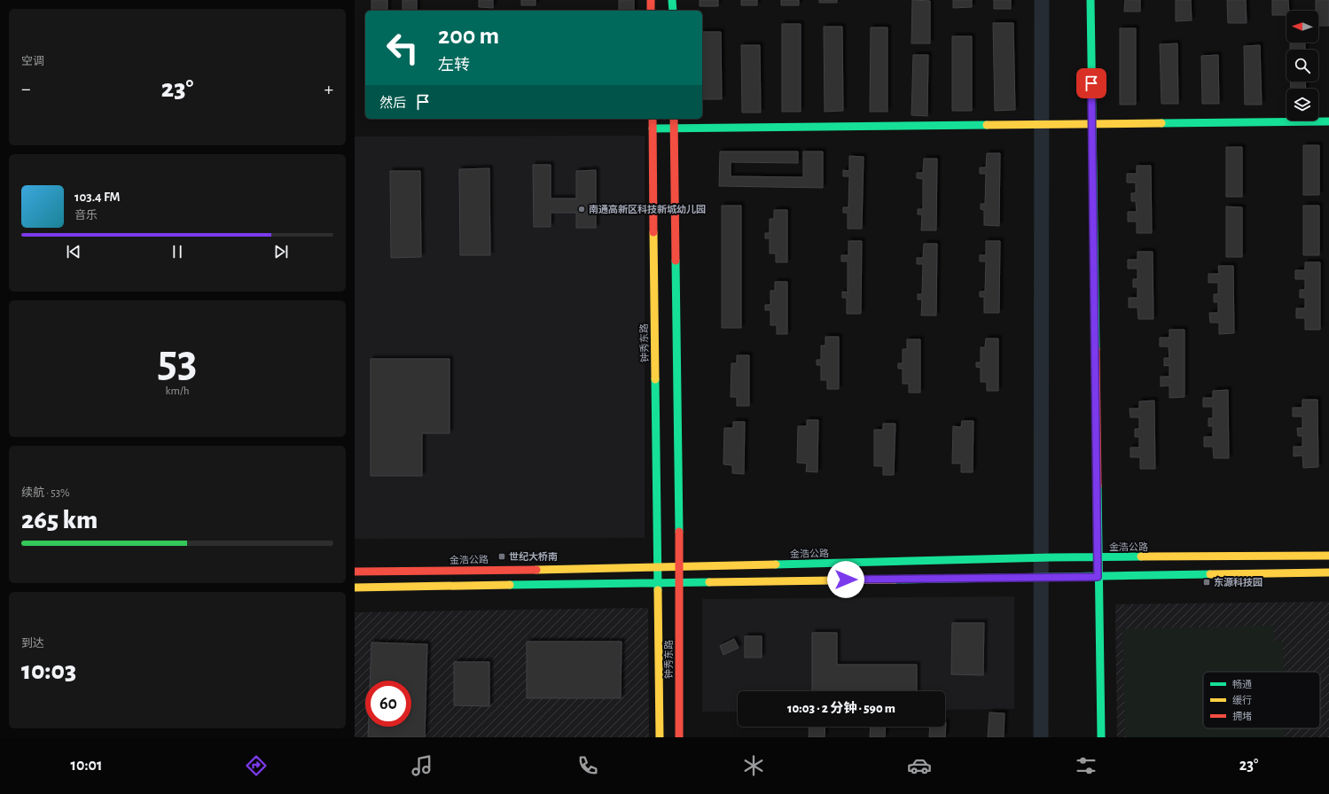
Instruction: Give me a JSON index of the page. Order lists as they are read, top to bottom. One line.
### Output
{"streets":{"main road":["钟秀东路","金浩公路"]},"crossings":[["钟秀东路","金浩公路"]],"places":{"other":["南通高新区科技新城幼儿园"],"transit":["世纪大桥南","东源科技园"]},"legend":["畅通","缓行","拥堵"],"north":"left","page":{"tile":["空调",["53","km/h"],["续航 · 53%","265 km"],["到达","10:03"]],"turn":["200 m","左转"],"heat":["−","23°","+"],"then":"然后","song":["103.4 FM","音乐"],"limit":"60","trip":"10:03 · 2 分钟 · 590 m","tabs":["10:01","23°"]}}
